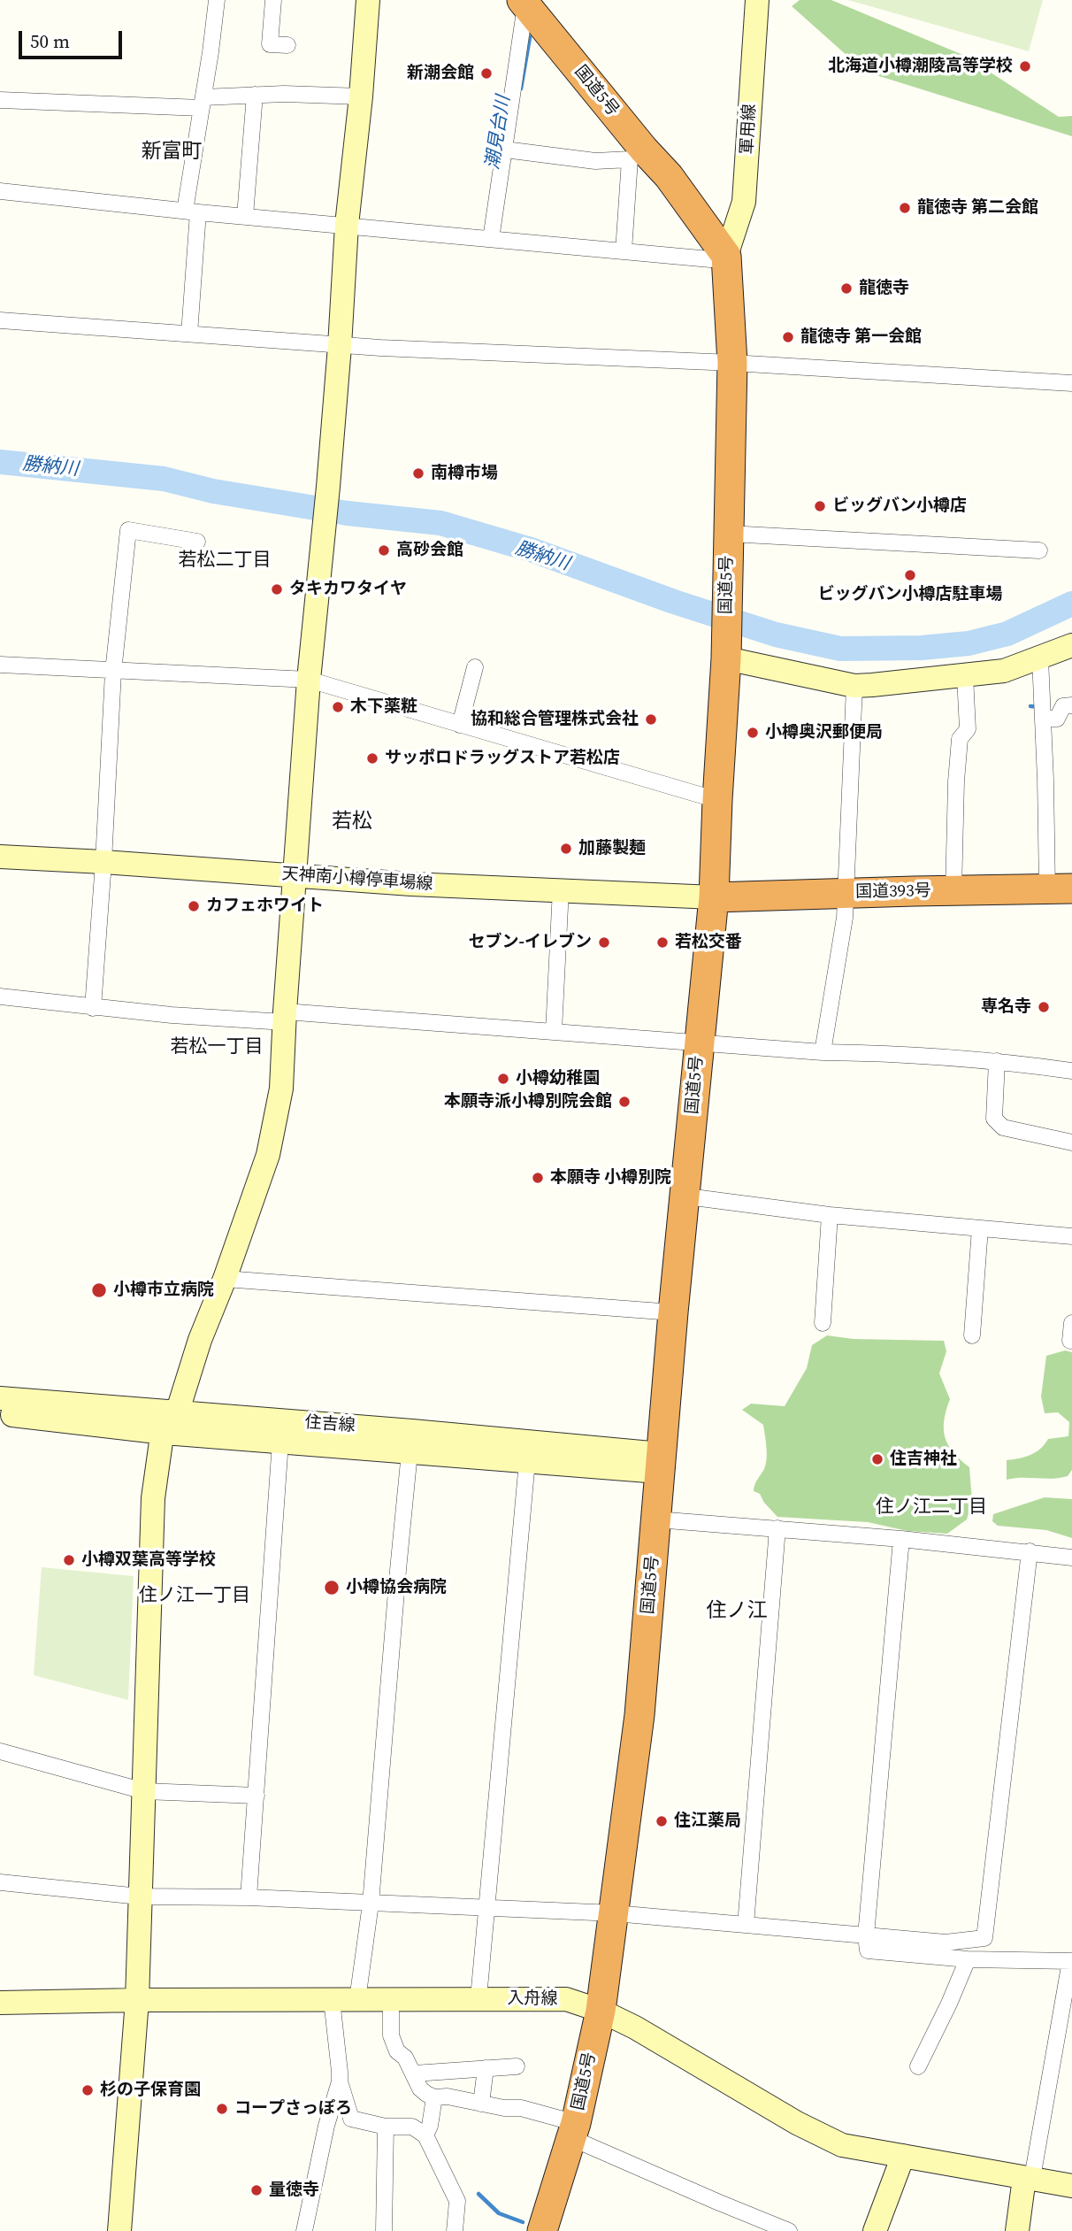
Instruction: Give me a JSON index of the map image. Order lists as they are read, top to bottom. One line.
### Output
{"streets":{"highway":["国道5号","国道393号"],"street":["軍用線","天神南小樽停車場線","住吉線","入舟線"]},"crossings":[["国道5号","軍用線"],["国道5号","天神南小樽停車場線"],["国道5号","国道393号"],["国道5号","住吉線"],["国道5号","入舟線"],["天神南小樽停車場線","国道393号"]],"districts":["新富町","若松二丁目","若松","若松一丁目","住ノ江二丁目","住ノ江一丁目","住ノ江"],"water":["潮見台川","勝納川"],"places":["北海道小樽潮陵高等学校","新潮会館","龍徳寺 第二会館","龍徳寺","龍徳寺 第一会館","南樽市場","ビッグバン小樽店","高砂会館","ビッグバン小樽店駐車場","タキカワタイヤ","木下薬粧","協和総合管理株式会社","小樽奥沢郵便局","サッポロドラッグストア若松店","加藤製麺","カフェホワイト","セブン-イレブン","若松交番","専名寺","小樽幼稚園","本願寺派小樽別院会館","本願寺 小樽別院","小樽市立病院","住吉神社","小樽双葉高等学校","小樽協会病院","住江薬局","杉の子保育園","コープさっぽろ","量徳寺"],"scale_bar":"50 m"}
